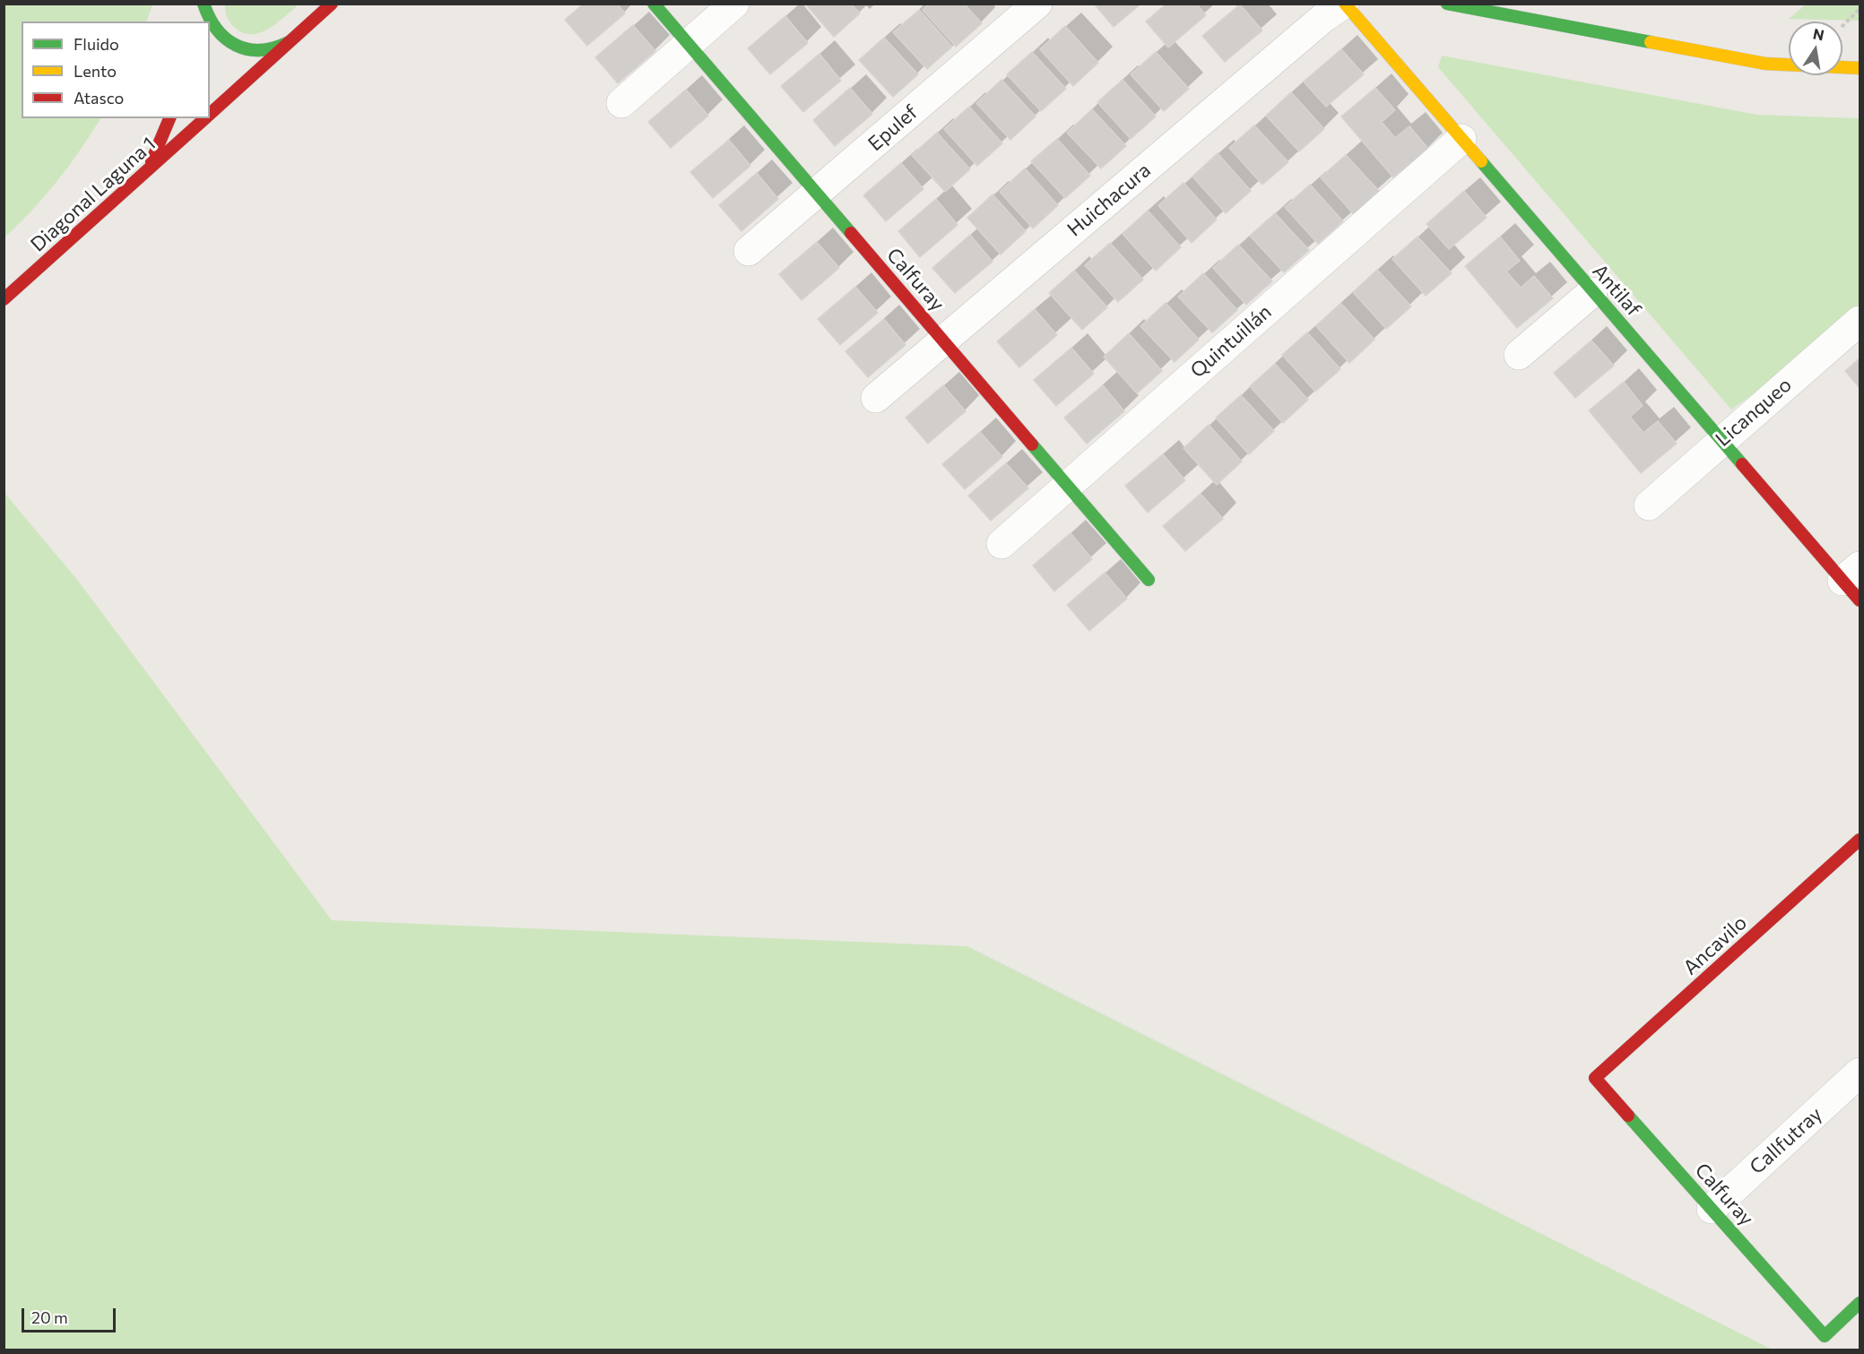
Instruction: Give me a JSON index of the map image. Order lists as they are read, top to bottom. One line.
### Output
{"streets":{"street":["Epulef","Diagonal Laguna 1","Huichacura","Calfuray","Antilaf","Quintuillán","Licanqueo","Ancavilo","Callfutray"]},"crossings":[["Epulef","Calfuray"],["Huichacura","Calfuray"],["Huichacura","Antilaf"],["Calfuray","Quintuillán"],["Calfuray","Ancavilo"],["Calfuray","Callfutray"],["Antilaf","Quintuillán"],["Antilaf","Licanqueo"]],"legend":["Fluido","Lento","Atasco"],"scale_bar":"20 m","north":"top"}
